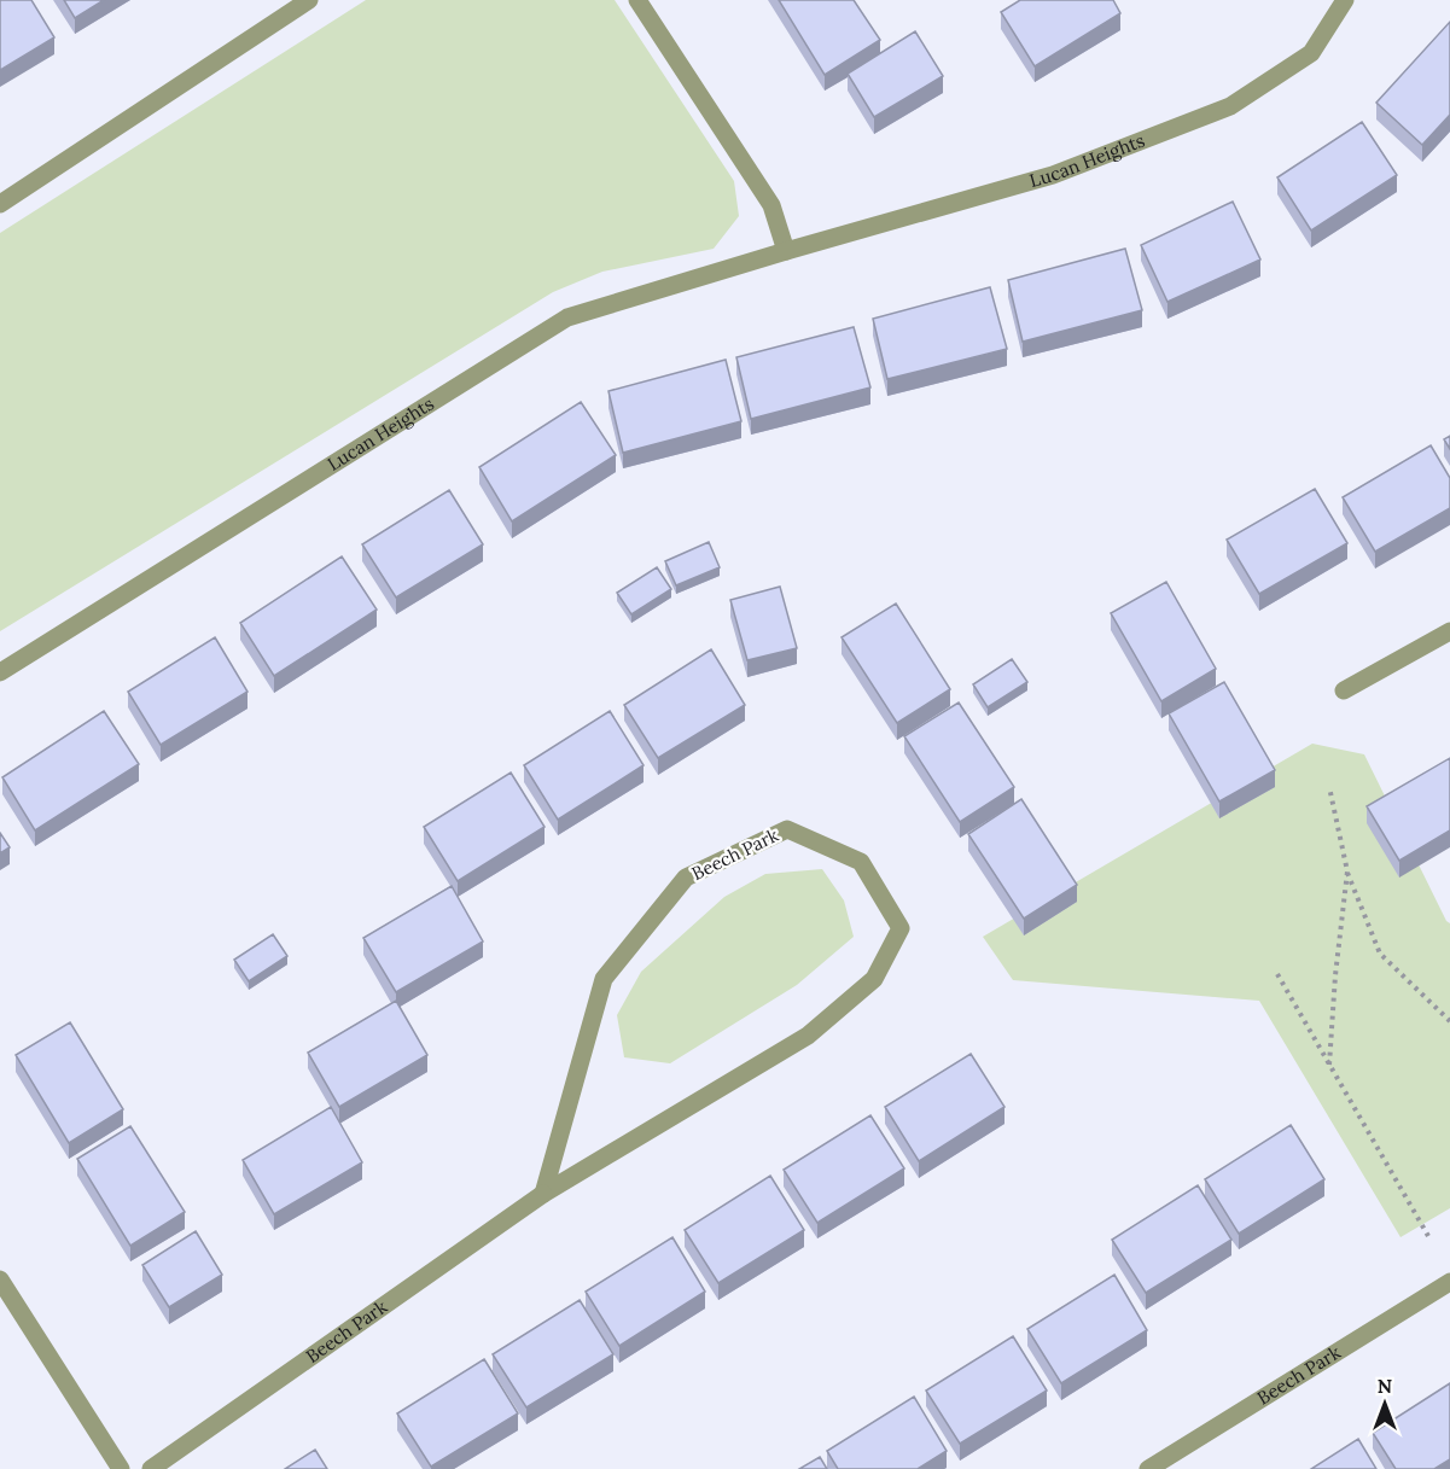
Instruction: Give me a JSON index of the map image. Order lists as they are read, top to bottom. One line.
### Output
{"streets":{"street":["Lucan Heights","Beech Park"]},"north":"top"}
